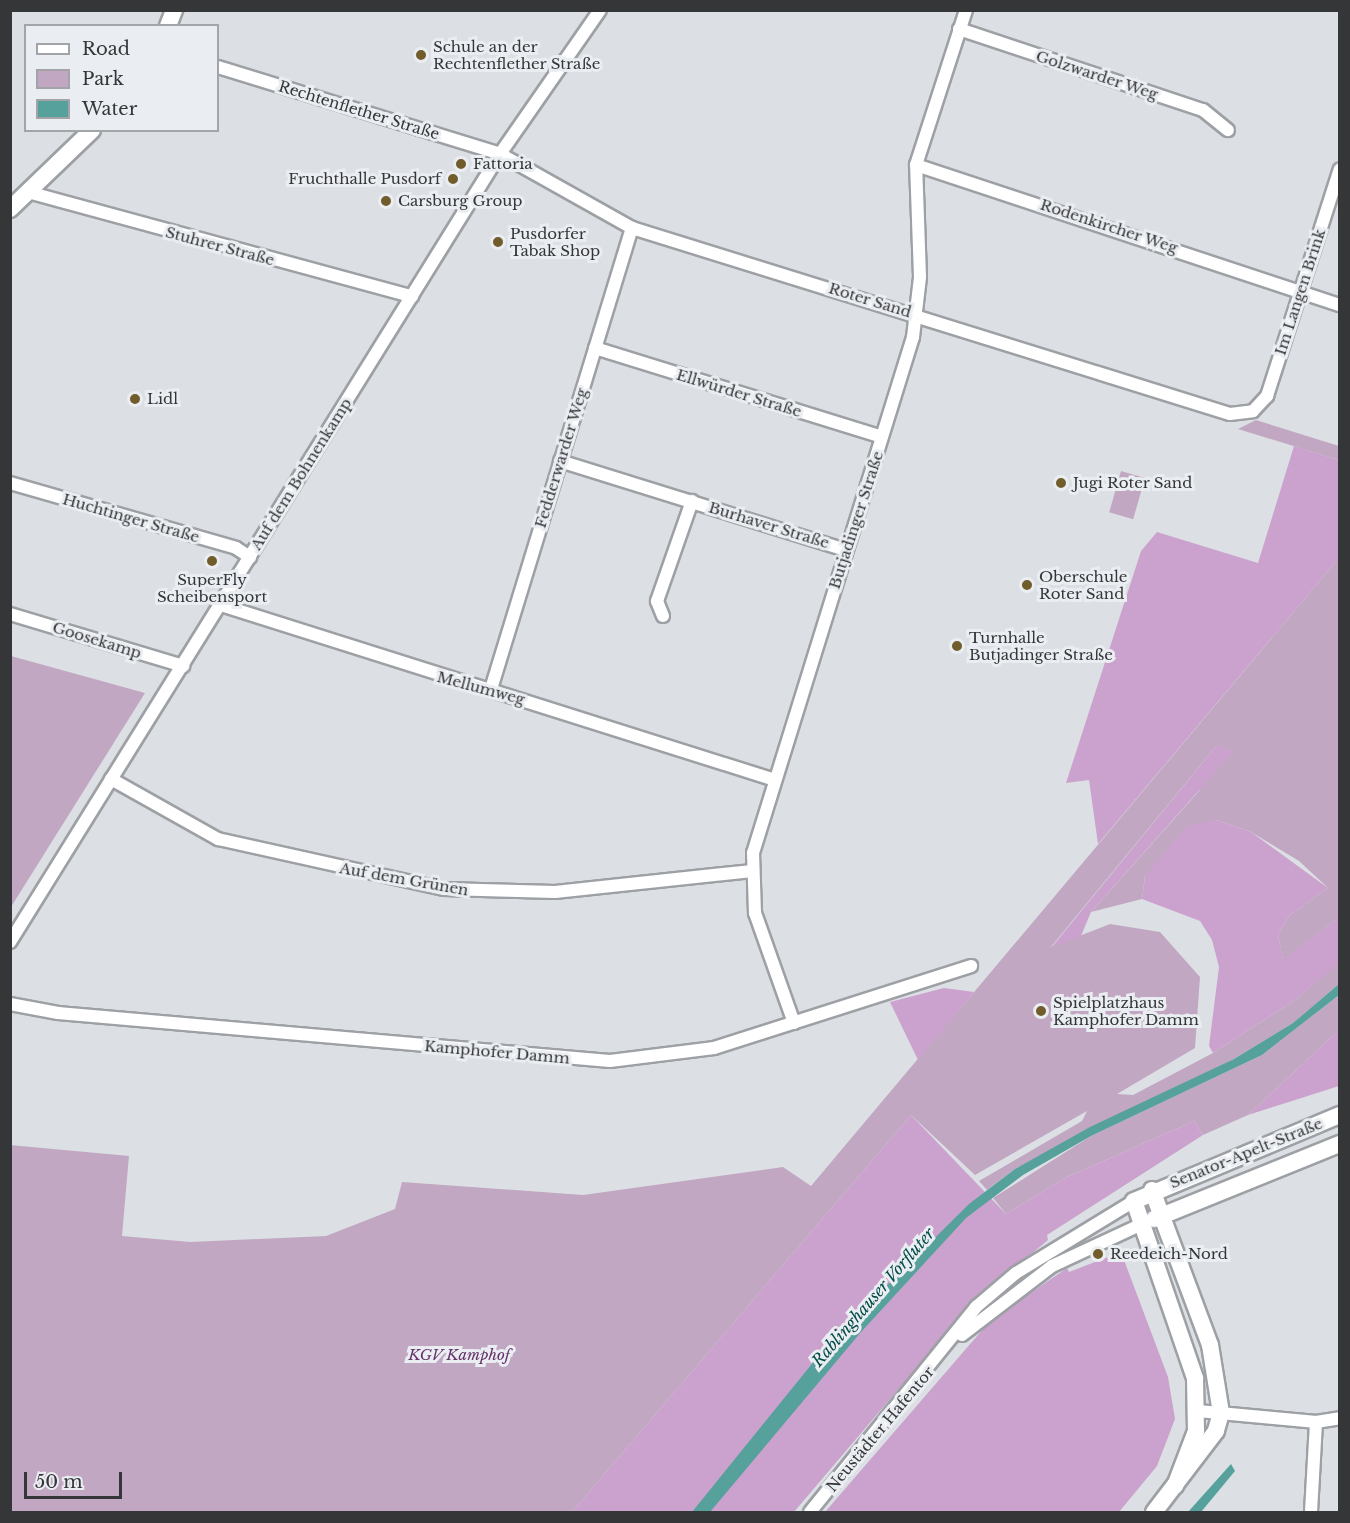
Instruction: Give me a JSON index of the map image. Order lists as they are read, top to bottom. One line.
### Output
{"streets":{"street":["Golzwarder Weg","Rechtenflether Straße","Rodenkircher Weg","Stuhrer Straße","Im Langen Brink","Roter Sand","Ellwürder Straße","Fedderwarder Weg","Auf dem Bohnenkamp","Huchtinger Straße","Butjadinger Straße","Burhaver Straße","Goosekamp","Mellumweg","Auf dem Grünen","Kamphofer Damm","Senator-Apelt-Straße","Neustädter Hafentor"]},"crossings":[["Golzwarder Weg","Butjadinger Straße"],["Rechtenflether Straße","Roter Sand"],["Rechtenflether Straße","Auf dem Bohnenkamp"],["Rodenkircher Weg","Im Langen Brink"],["Rodenkircher Weg","Butjadinger Straße"],["Stuhrer Straße","Auf dem Bohnenkamp"],["Im Langen Brink","Roter Sand"],["Roter Sand","Fedderwarder Weg"],["Roter Sand","Auf dem Bohnenkamp"],["Roter Sand","Butjadinger Straße"],["Ellwürder Straße","Fedderwarder Weg"],["Ellwürder Straße","Butjadinger Straße"],["Fedderwarder Weg","Burhaver Straße"],["Fedderwarder Weg","Mellumweg"],["Auf dem Bohnenkamp","Huchtinger Straße"],["Auf dem Bohnenkamp","Goosekamp"],["Auf dem Bohnenkamp","Mellumweg"],["Auf dem Bohnenkamp","Auf dem Grünen"],["Butjadinger Straße","Burhaver Straße"],["Butjadinger Straße","Mellumweg"],["Butjadinger Straße","Auf dem Grünen"],["Butjadinger Straße","Kamphofer Damm"],["Senator-Apelt-Straße","Neustädter Hafentor"]],"water":["Rablinghauser Vorfluter"],"parks":["KGV Kamphof"],"places":["Schule an der Rechtenflether Straße","Fattoria","Fruchthalle Pusdorf","Carsburg Group","Pusdorfer Tabak Shop","Lidl","Jugi Roter Sand","SuperFly Scheibensport","Oberschule Roter Sand","Turnhalle Butjadinger Straße","Spielplatzhaus Kamphofer Damm","Reedeich-Nord"],"legend":["Road","Park","Water"],"scale_bar":"50 m"}
